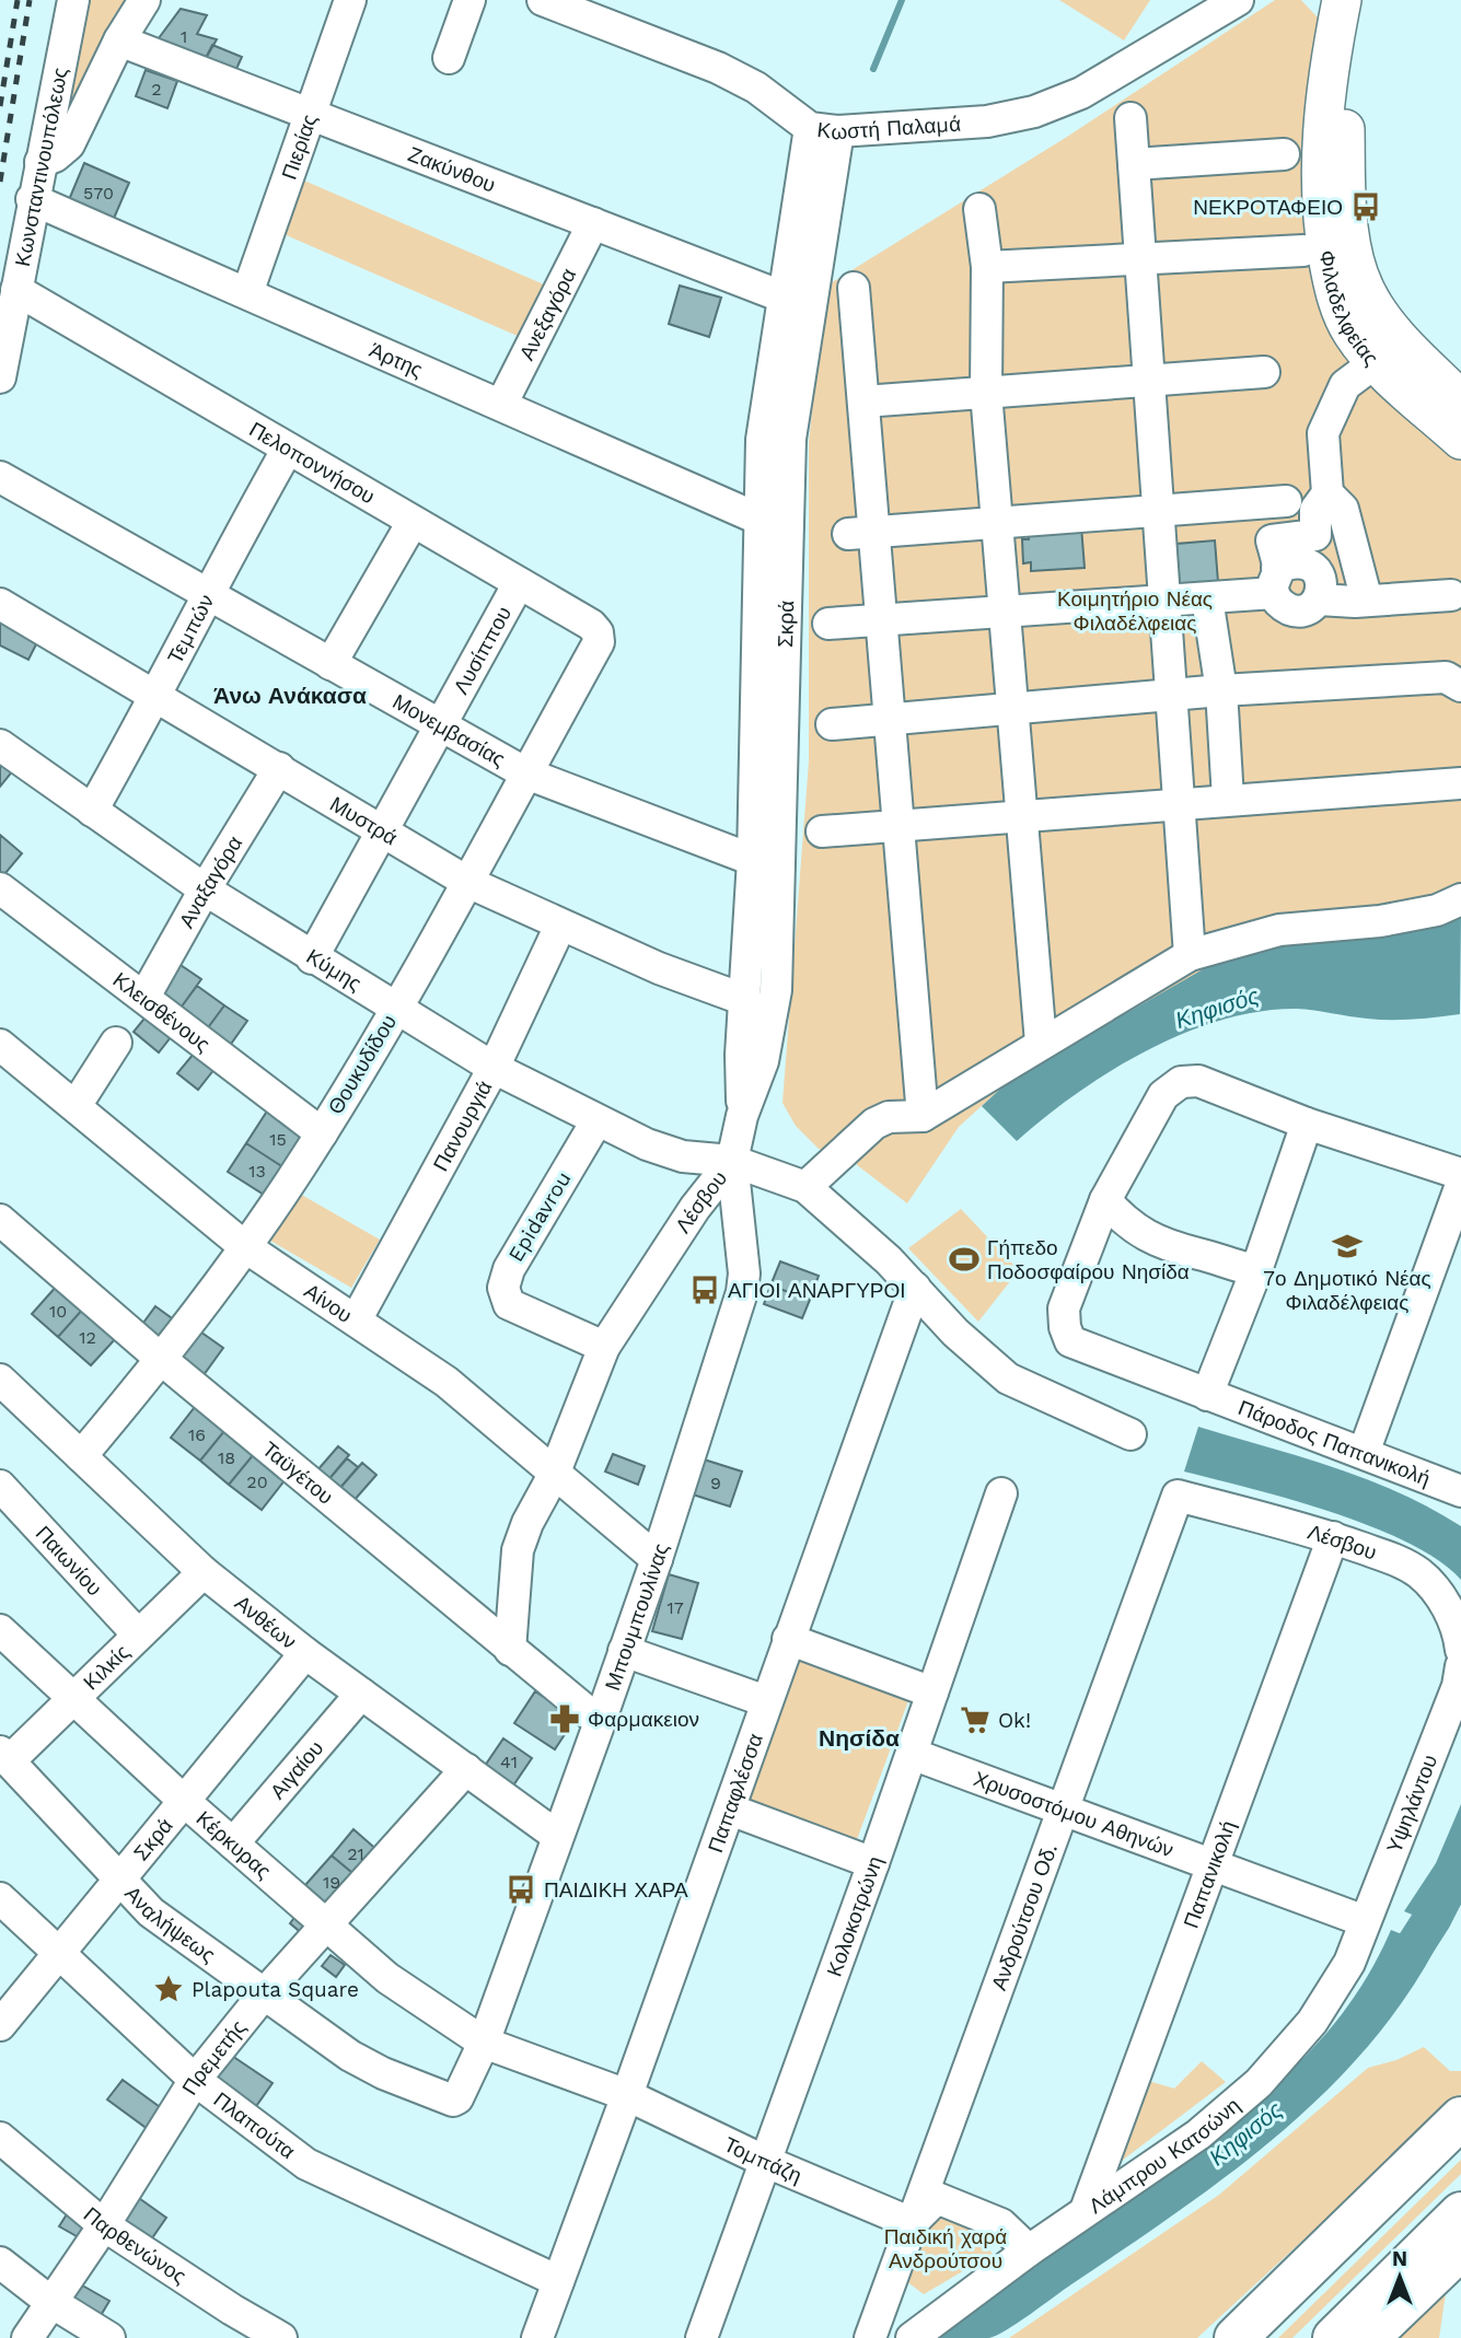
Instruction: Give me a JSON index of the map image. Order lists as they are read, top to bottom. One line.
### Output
{"streets":{"main road":["Φιλαδελφείας"],"street":["Κωστή Παλαμά","Πιερίας","Κωνσταντινουπόλεως","Ζακύνθου","Ανεξαγόρα","Άρτης","Πελοποννήσου","Σκρά","Τεμπών","Λυσίππου","Μονεμβασίας","Μυστρά","Αναξαγόρα","Κύμης","Κλεισθένους","Θουκυδίδου","Πανουργιά","Λέσβου","Epidavrou","Αίνου","Πάροδος Παπανικολή","Ταϋγέτου","Παιωνίου","Μπουμπουλίνας","Ανθέων","Κιλκίς","Αιγαίου","Παπαφλέσσα","Υψηλάντου","Χρυσοστόμου Αθηνών","Κέρκυρας","Παπανικολή","Κολοκοτρώνη","Ανδρούτσου Οδ.","Αναλήψεως","Πρεμετής","Πλαπούτα","Λάμπρου Κατσώνη","Τομπάζη","Παρθενώνος"]},"crossings":[["Κωστή Παλαμά","Σκρά"],["Πιερίας","Ζακύνθου"],["Πιερίας","Άρτης"],["Κωνσταντινουπόλεως","Άρτης"],["Κωνσταντινουπόλεως","Πελοποννήσου"],["Ζακύνθου","Ανεξαγόρα"],["Ζακύνθου","Σκρά"],["Ανεξαγόρα","Άρτης"],["Άρτης","Σκρά"],["Πελοποννήσου","Τεμπών"],["Πελοποννήσου","Λυσίππου"],["Πελοποννήσου","Θουκυδίδου"],["Σκρά","Μονεμβασίας"],["Σκρά","Μυστρά"],["Σκρά","Κύμης"],["Σκρά","Λέσβου"],["Σκρά","Μπουμπουλίνας"],["Σκρά","Ανθέων"],["Σκρά","Κέρκυρας"],["Σκρά","Αναλήψεως"],["Σκρά","Πλαπούτα"],["Τεμπών","Μονεμβασίας"],["Τεμπών","Μυστρά"],["Τεμπών","Κύμης"],["Λυσίππου","Μονεμβασίας"],["Λυσίππου","Μυστρά"],["Λυσίππου","Κύμης"],["Μονεμβασίας","Θουκυδίδου"],["Μυστρά","Αναξαγόρα"],["Μυστρά","Θουκυδίδου"],["Μυστρά","Πανουργιά"],["Αναξαγόρα","Κύμης"],["Αναξαγόρα","Κλεισθένους"],["Κύμης","Θουκυδίδου"],["Κύμης","Πανουργιά"],["Κύμης","Λέσβου"],["Κύμης","Epidavrou"],["Κύμης","Μπουμπουλίνας"],["Κλεισθένους","Θουκυδίδου"],["Θουκυδίδου","Αίνου"],["Θουκυδίδου","Ταϋγέτου"],["Θουκυδίδου","Ανθέων"],["Πανουργιά","Αίνου"],["Λέσβου","Epidavrou"],["Λέσβου","Αίνου"],["Λέσβου","Ταϋγέτου"],["Λέσβου","Μπουμπουλίνας"],["Λέσβου","Παπαφλέσσα"],["Λέσβου","Παπανικολή"],["Λέσβου","Ανδρούτσου Οδ."],["Αίνου","Μπουμπουλίνας"],["Ταϋγέτου","Μπουμπουλίνας"],["Παιωνίου","Κιλκίς"],["Μπουμπουλίνας","Ανθέων"],["Μπουμπουλίνας","Κέρκυρας"],["Μπουμπουλίνας","Αναλήψεως"],["Μπουμπουλίνας","Τομπάζη"],["Ανθέων","Κιλκίς"],["Ανθέων","Αιγαίου"],["Ανθέων","Πρεμετής"],["Κιλκίς","Κέρκυρας"],["Κιλκίς","Αναλήψεως"],["Αιγαίου","Κέρκυρας"],["Παπαφλέσσα","Πλαπούτα"],["Παπαφλέσσα","Τομπάζη"],["Υψηλάντου","Χρυσοστόμου Αθηνών"],["Υψηλάντου","Λάμπρου Κατσώνη"],["Χρυσοστόμου Αθηνών","Παπανικολή"],["Χρυσοστόμου Αθηνών","Κολοκοτρώνη"],["Χρυσοστόμου Αθηνών","Ανδρούτσου Οδ."],["Χρυσοστόμου Αθηνών","Λάμπρου Κατσώνη"],["Κέρκυρας","Πρεμετής"],["Κέρκυρας","Τομπάζη"],["Παπανικολή","Λάμπρου Κατσώνη"],["Κολοκοτρώνη","Τομπάζη"],["Ανδρούτσου Οδ.","Τομπάζη"],["Αναλήψεως","Πρεμετής"],["Πρεμετής","Πλαπούτα"],["Πρεμετής","Παρθενώνος"]],"districts":["Άνω Ανάκασα","Νησίδα"],"water":["Κηφισός"],"parks":["Κοιμητήριο Νέας Φιλαδέλφειας","Παιδική χαρά Ανδρούτσου"],"places":{"bus stop":["ΝΕΚΡΟΤΑΦΕΙΟ","ΑΓΙΟΙ ΑΝΑΡΓΥΡΟΙ","ΠΑΙΔΙΚΗ ΧΑΡΑ"],"school or university":["7ο Δημοτικό Νέας Φιλαδέλφειας"],"sports":["Γήπεδο Ποδοσφαίρου Νησίδα"],"pharmacy":["Φαρμακειον"],"supermarket":["Ok!"],"place":["Plapouta Square"]},"house_numbers":["1","2","570","15","13","10","12","16","18","20","9","17","41","21","19"],"north":"top"}
